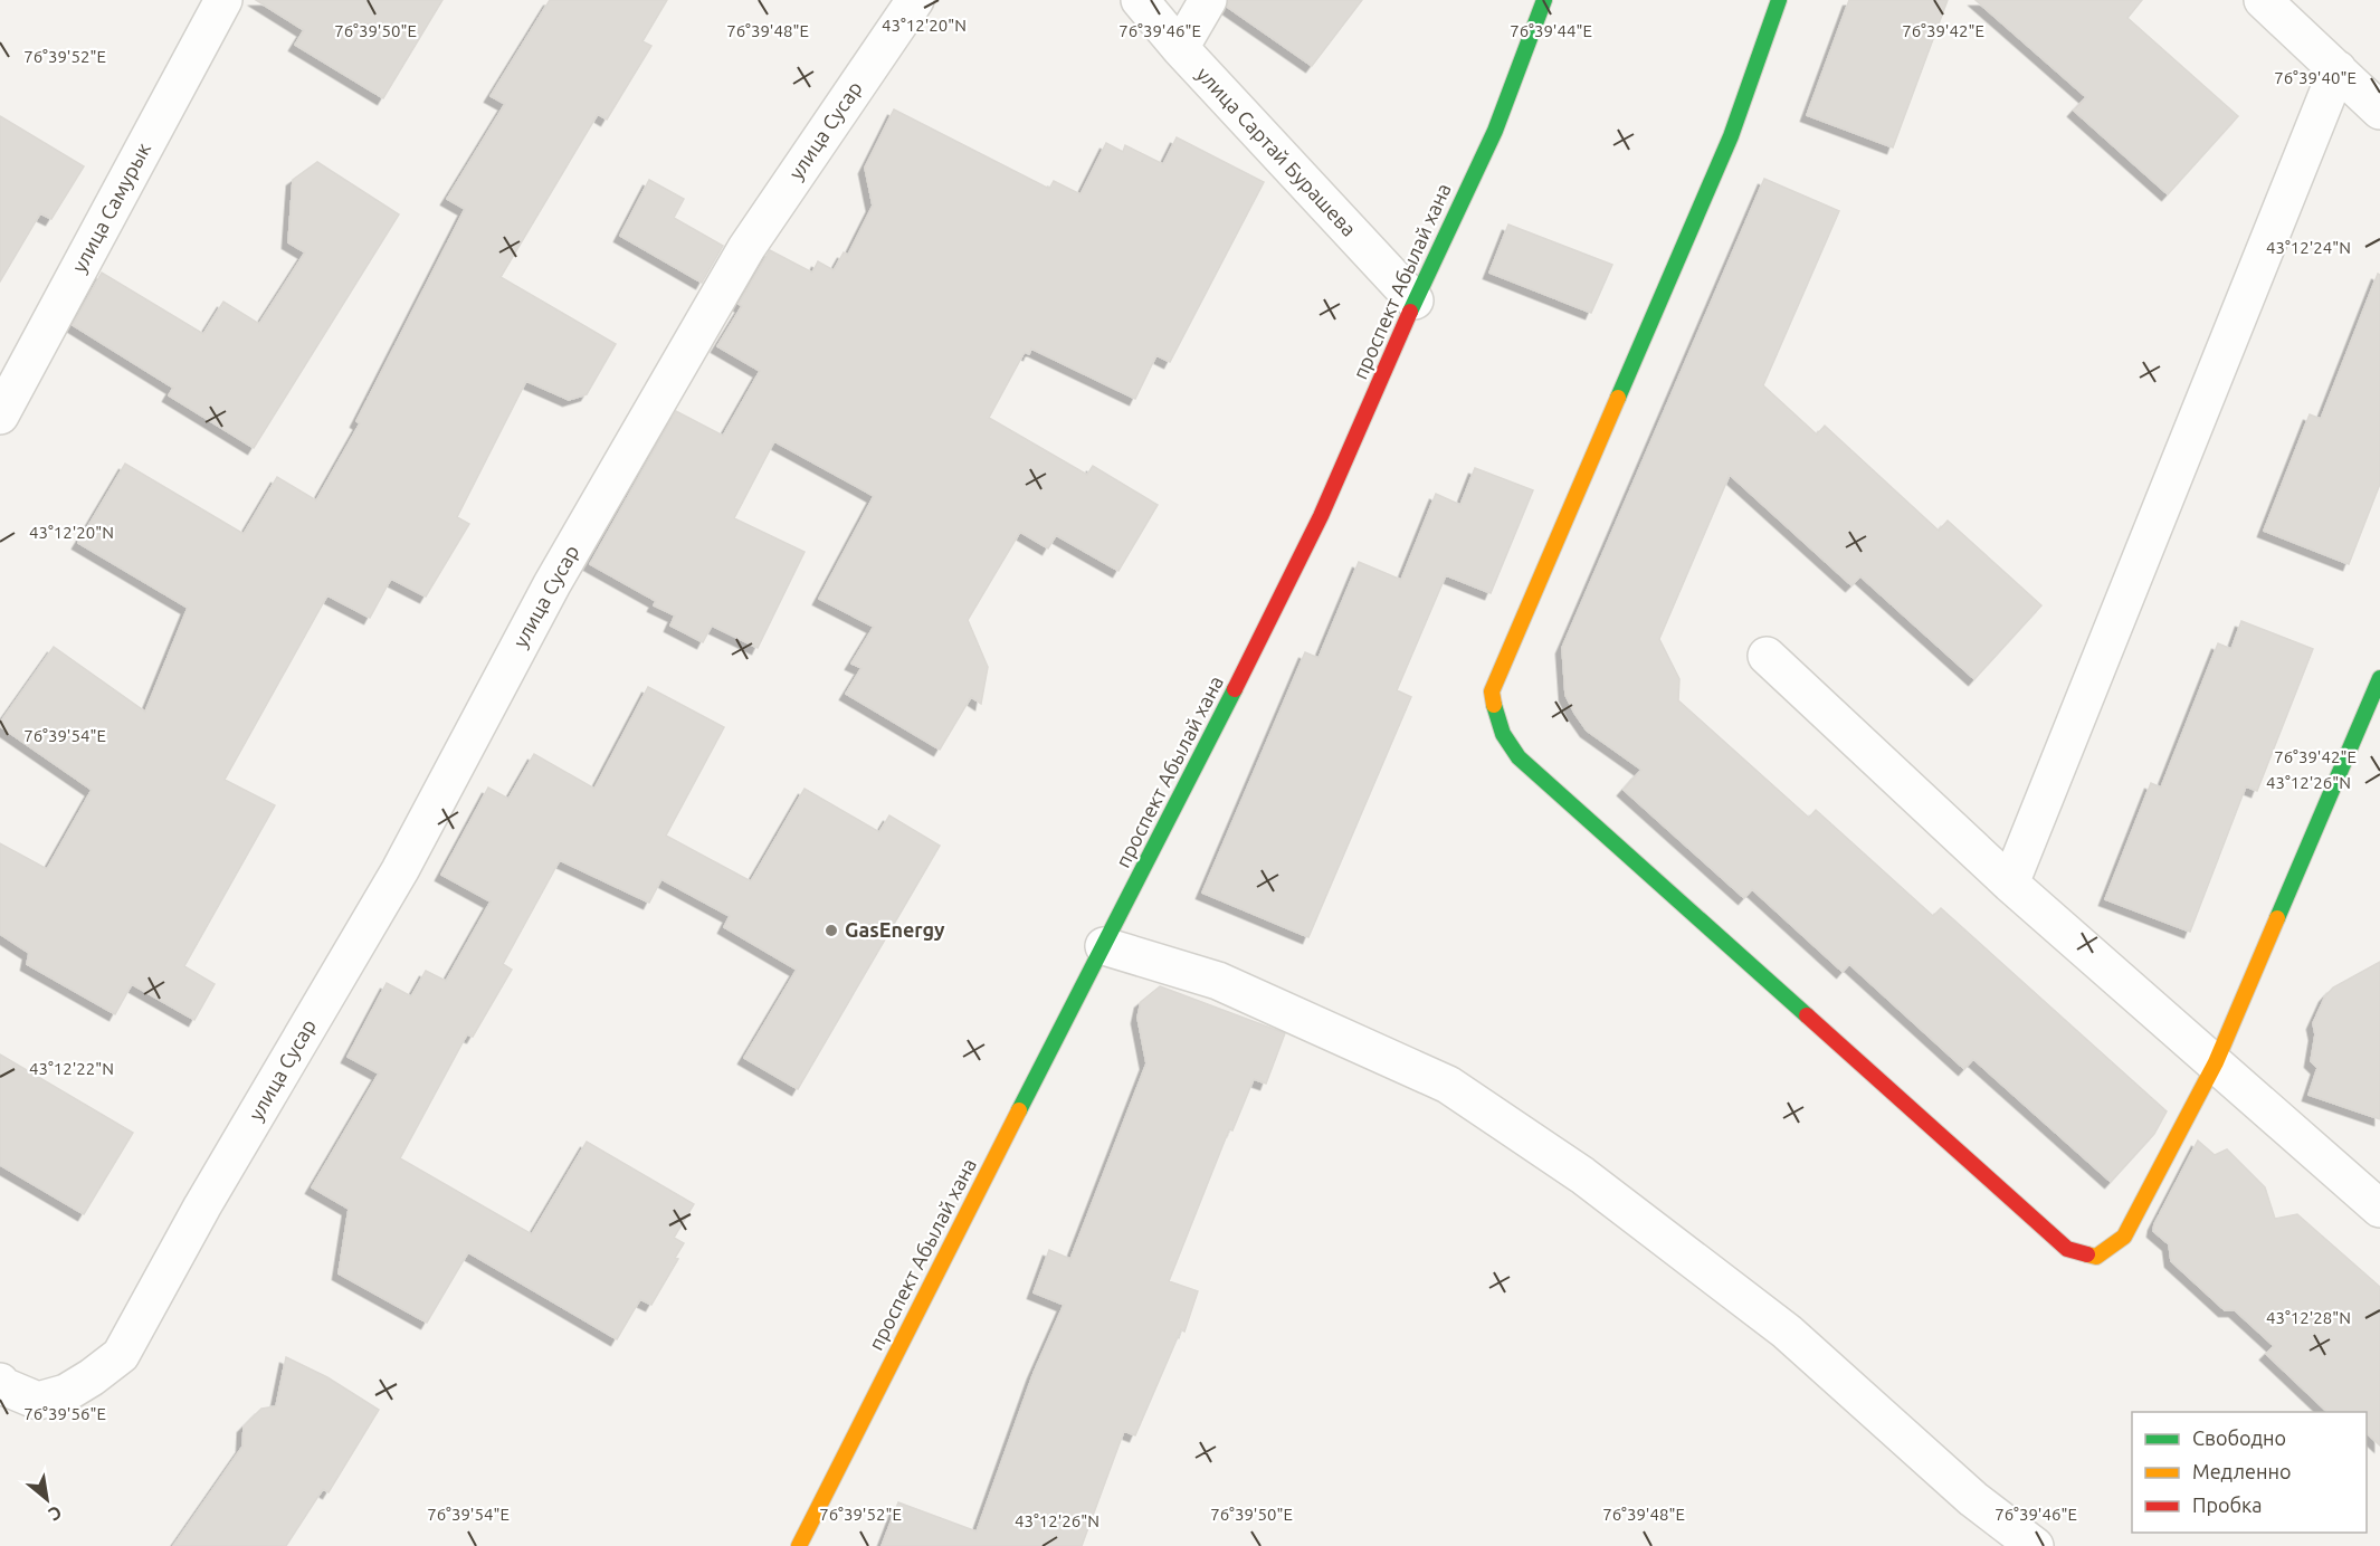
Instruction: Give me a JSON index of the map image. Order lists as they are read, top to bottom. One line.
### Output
{"streets":{"street":["улица Сусар","улица Сартай Бурашева","улица Самурык","проспект Абылай хана"]},"crossings":[["улица Сартай Бурашева","проспект Абылай хана"]],"places":["GasEnergy"],"legend":["Свободно","Медленно","Пробка"],"north":"bottom right","coordinates":["43°12'20\"N","76°39'46\"E","76°39'50\"E","76°39'48\"E","76°39'44\"E","76°39'42\"E","76°39'52\"E","76°39'40\"E","43°12'24\"N","76°39'54\"E","43°12'26\"N","43°12'22\"N","43°12'28\"N","76°39'56\"E"]}
